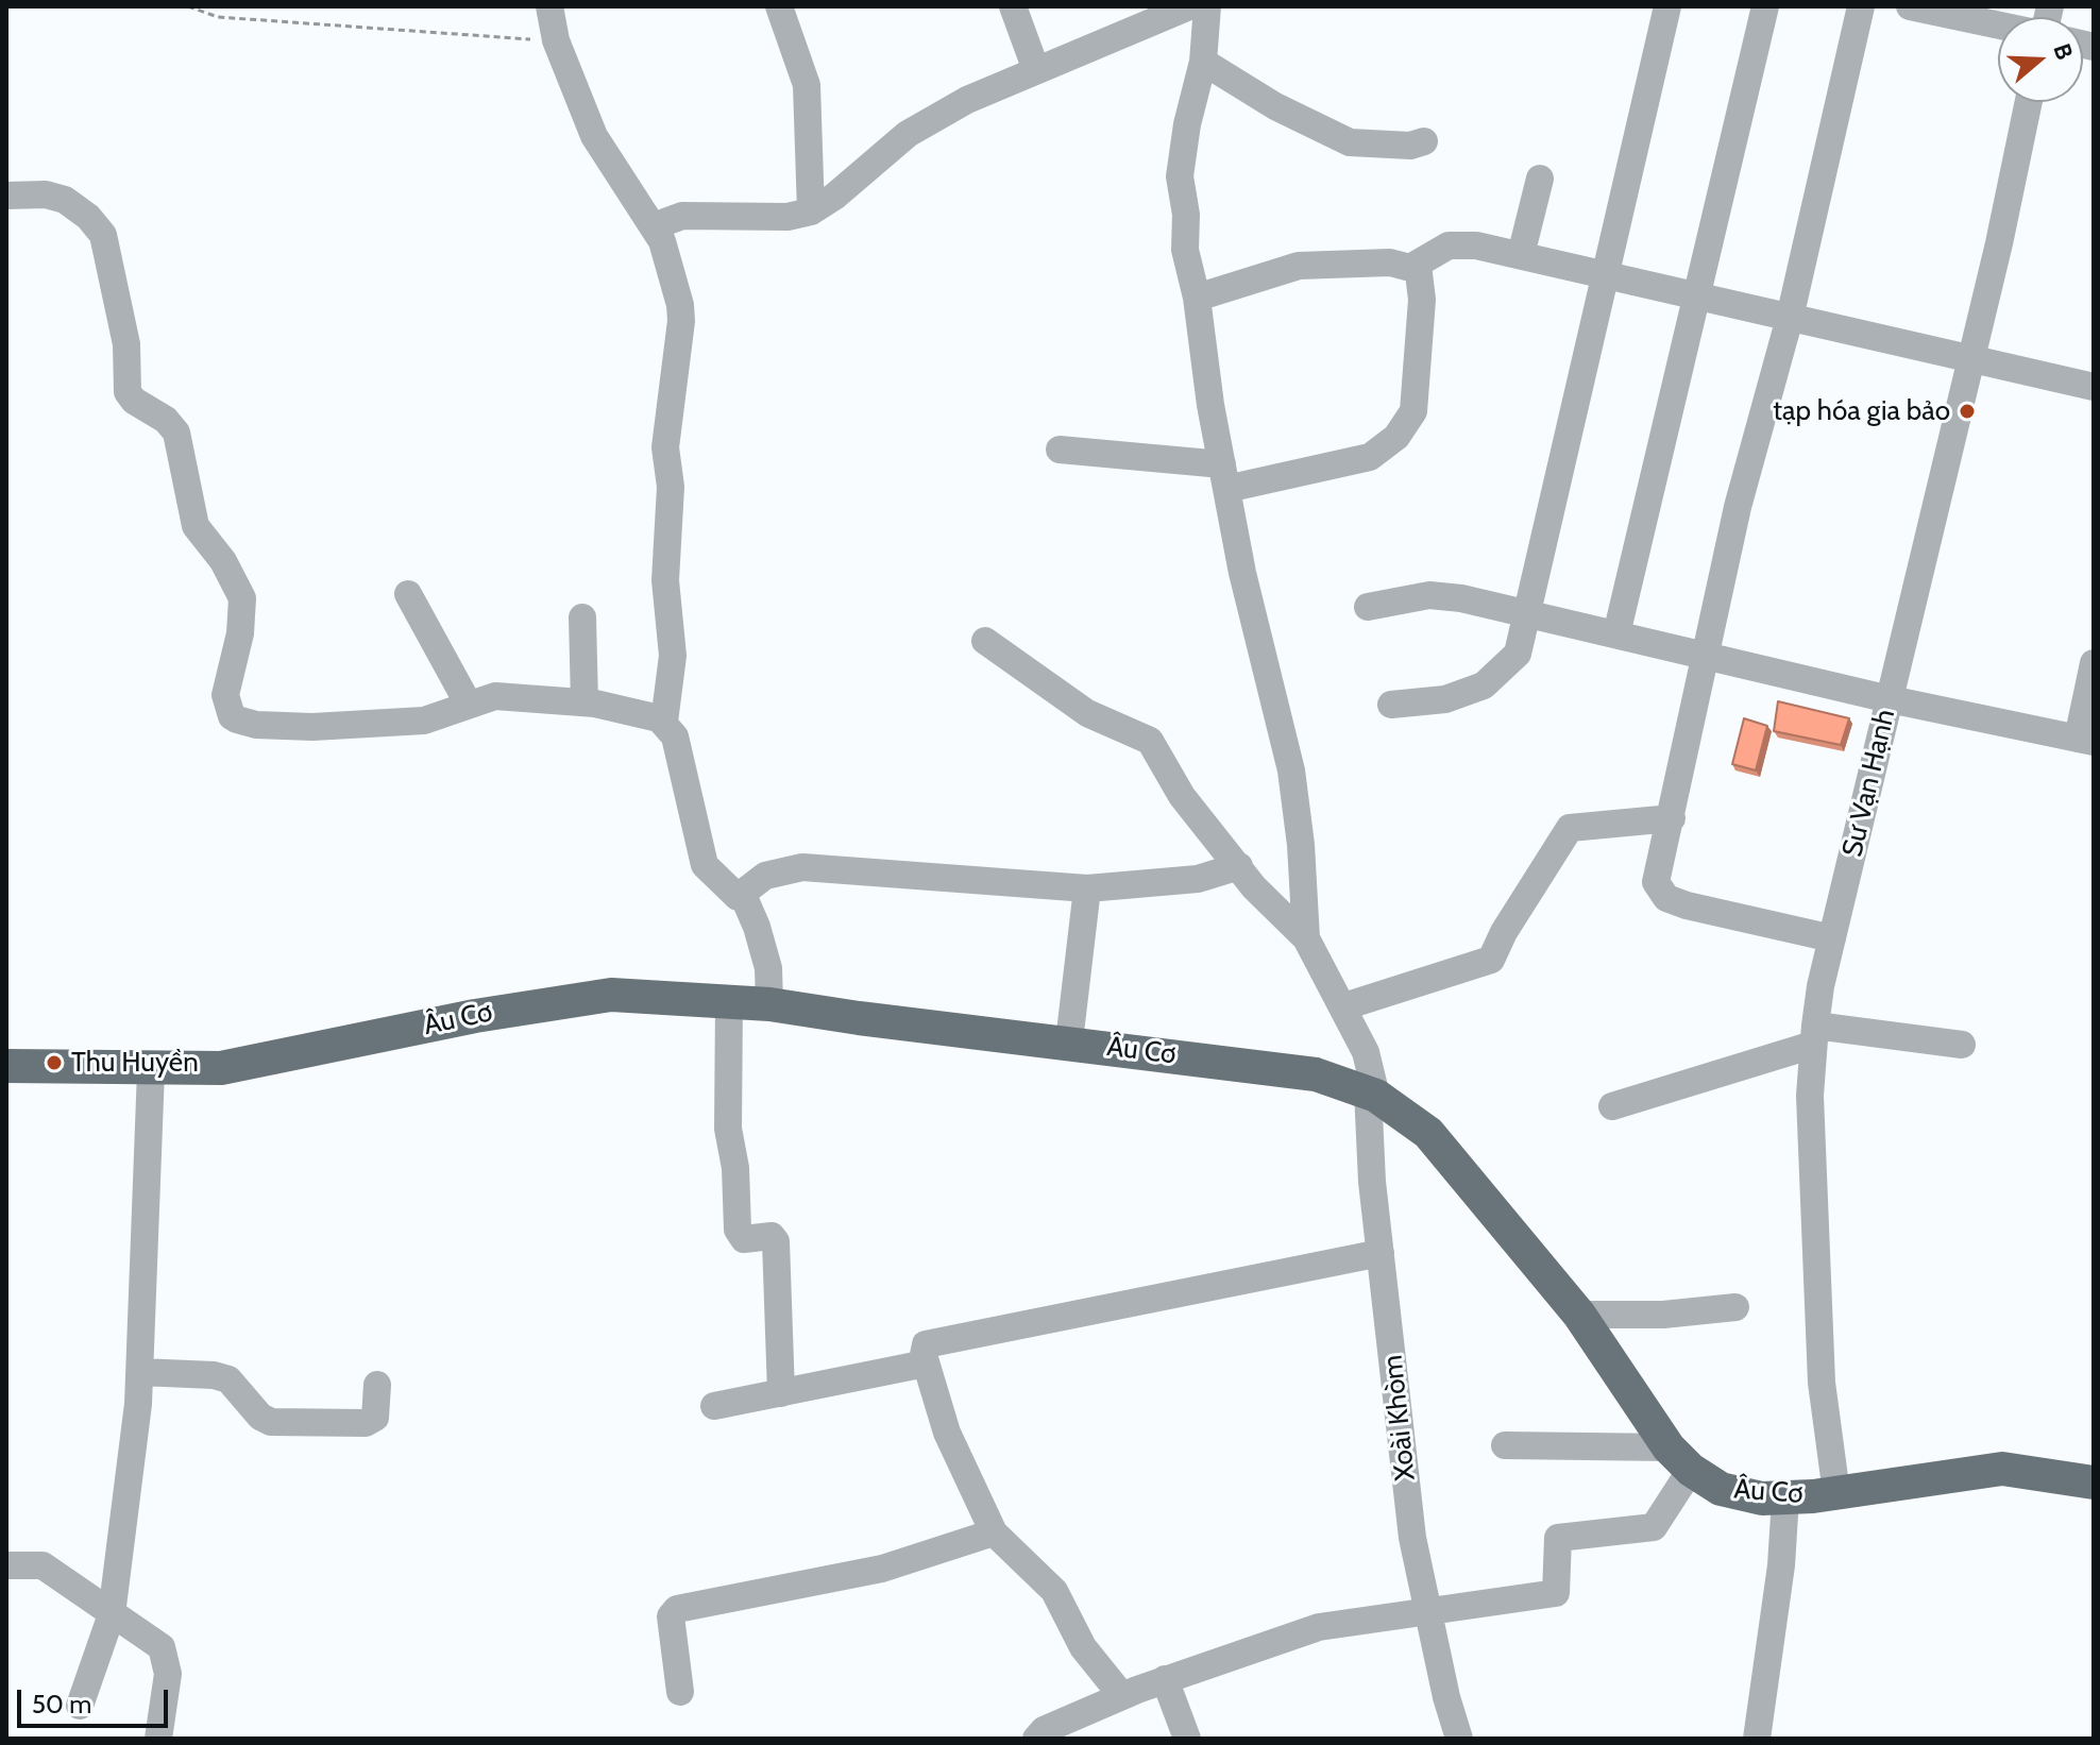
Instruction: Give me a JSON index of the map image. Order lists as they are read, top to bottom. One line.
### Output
{"streets":{"main road":["Âu Cơ"],"street":["Sư Vạn Hạnh","Xoài Khòm"]},"crossings":[["Sư Vạn Hạnh","Âu Cơ"],["Âu Cơ","Xoài Khòm"]],"places":["tạp hóa gia bảo","Thu Huyền"],"scale_bar":"50 m","north":"right"}
